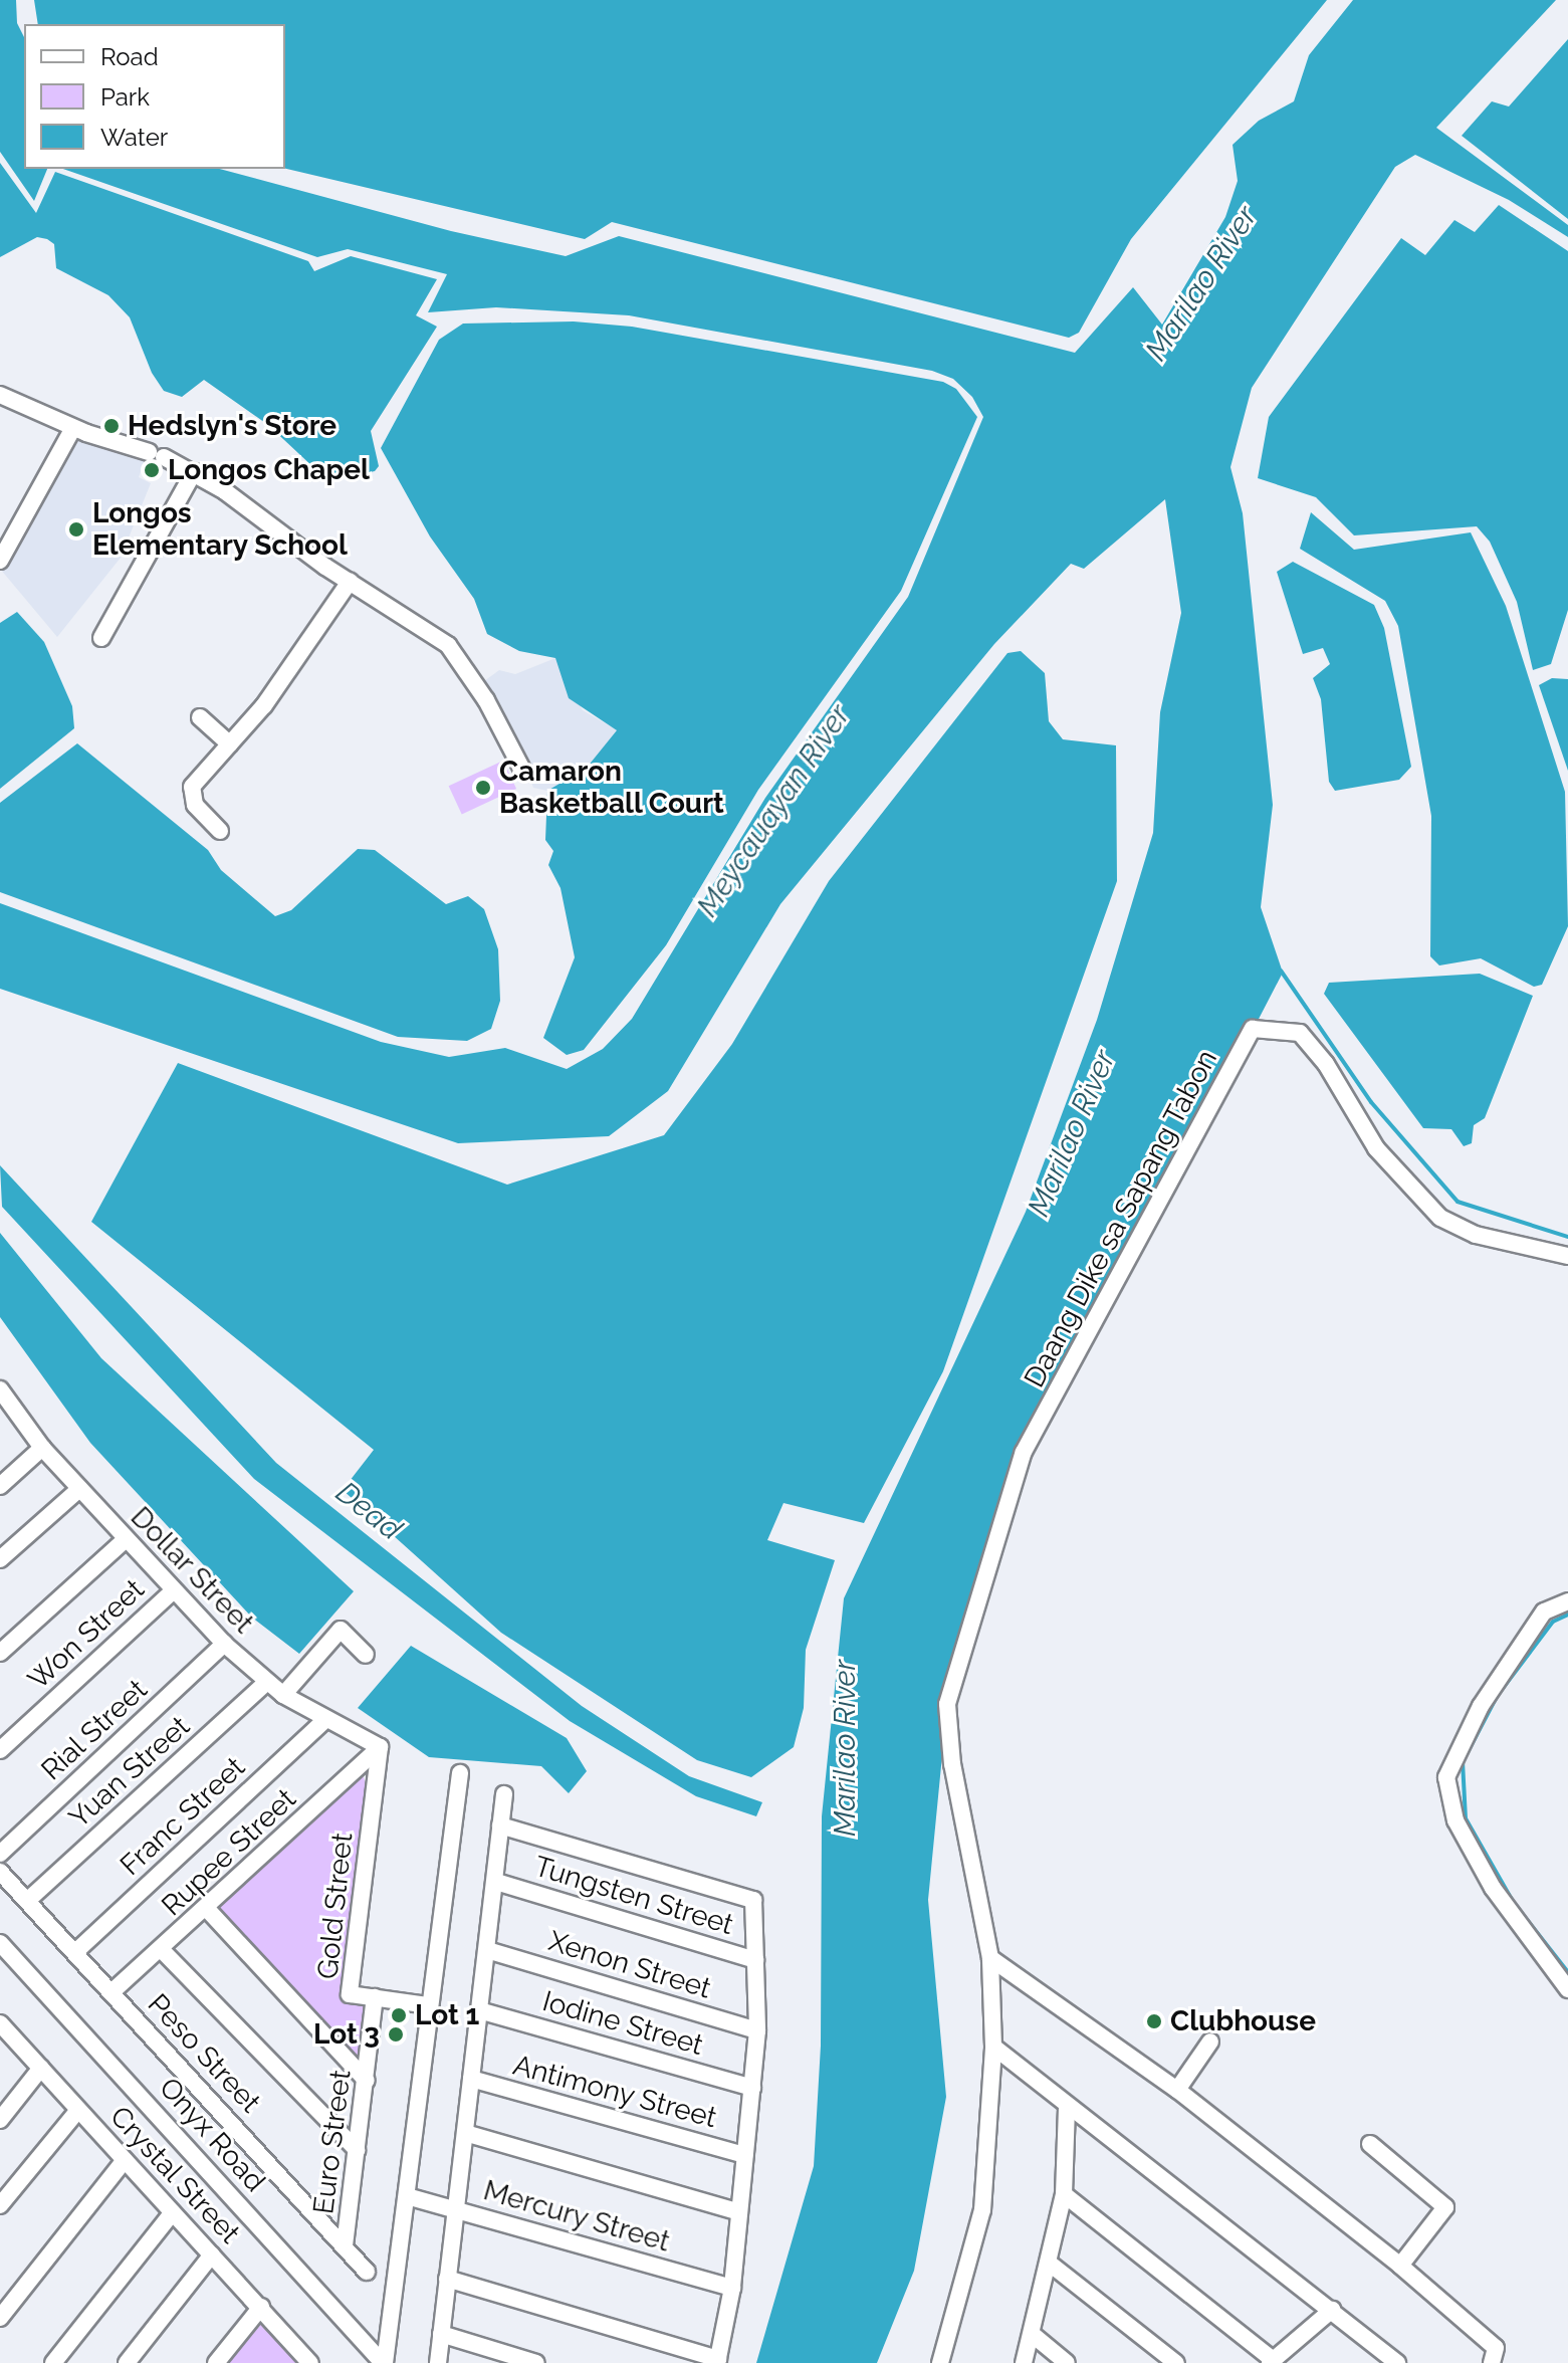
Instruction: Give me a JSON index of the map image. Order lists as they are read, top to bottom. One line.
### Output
{"streets":{"street":["Daang Dike sa Sapang Tabon","Dollar Street","Won Street","Rial Street","Yuan Street","Franc Street","Rupee Street","Tungsten Street","Gold Street","Xenon Street","Iodine Street","Peso Street","Antimony Street","Onyx Road","Euro Street","Crystal Street","Mercury Street"]},"crossings":[["Dollar Street","Won Street"],["Dollar Street","Rial Street"],["Dollar Street","Yuan Street"],["Dollar Street","Franc Street"],["Dollar Street","Rupee Street"],["Dollar Street","Gold Street"],["Yuan Street","Peso Street"],["Franc Street","Peso Street"],["Rupee Street","Gold Street"],["Rupee Street","Peso Street"],["Gold Street","Euro Street"],["Peso Street","Euro Street"]],"water":["Marilao River","Meycauayan River","Dead"],"places":["Hedslyn's Store","Longos Chapel","Longos Elementary School","Camaron Basketball Court","Lot 1","Clubhouse","Lot 3"],"legend":["Road","Park","Water"]}
